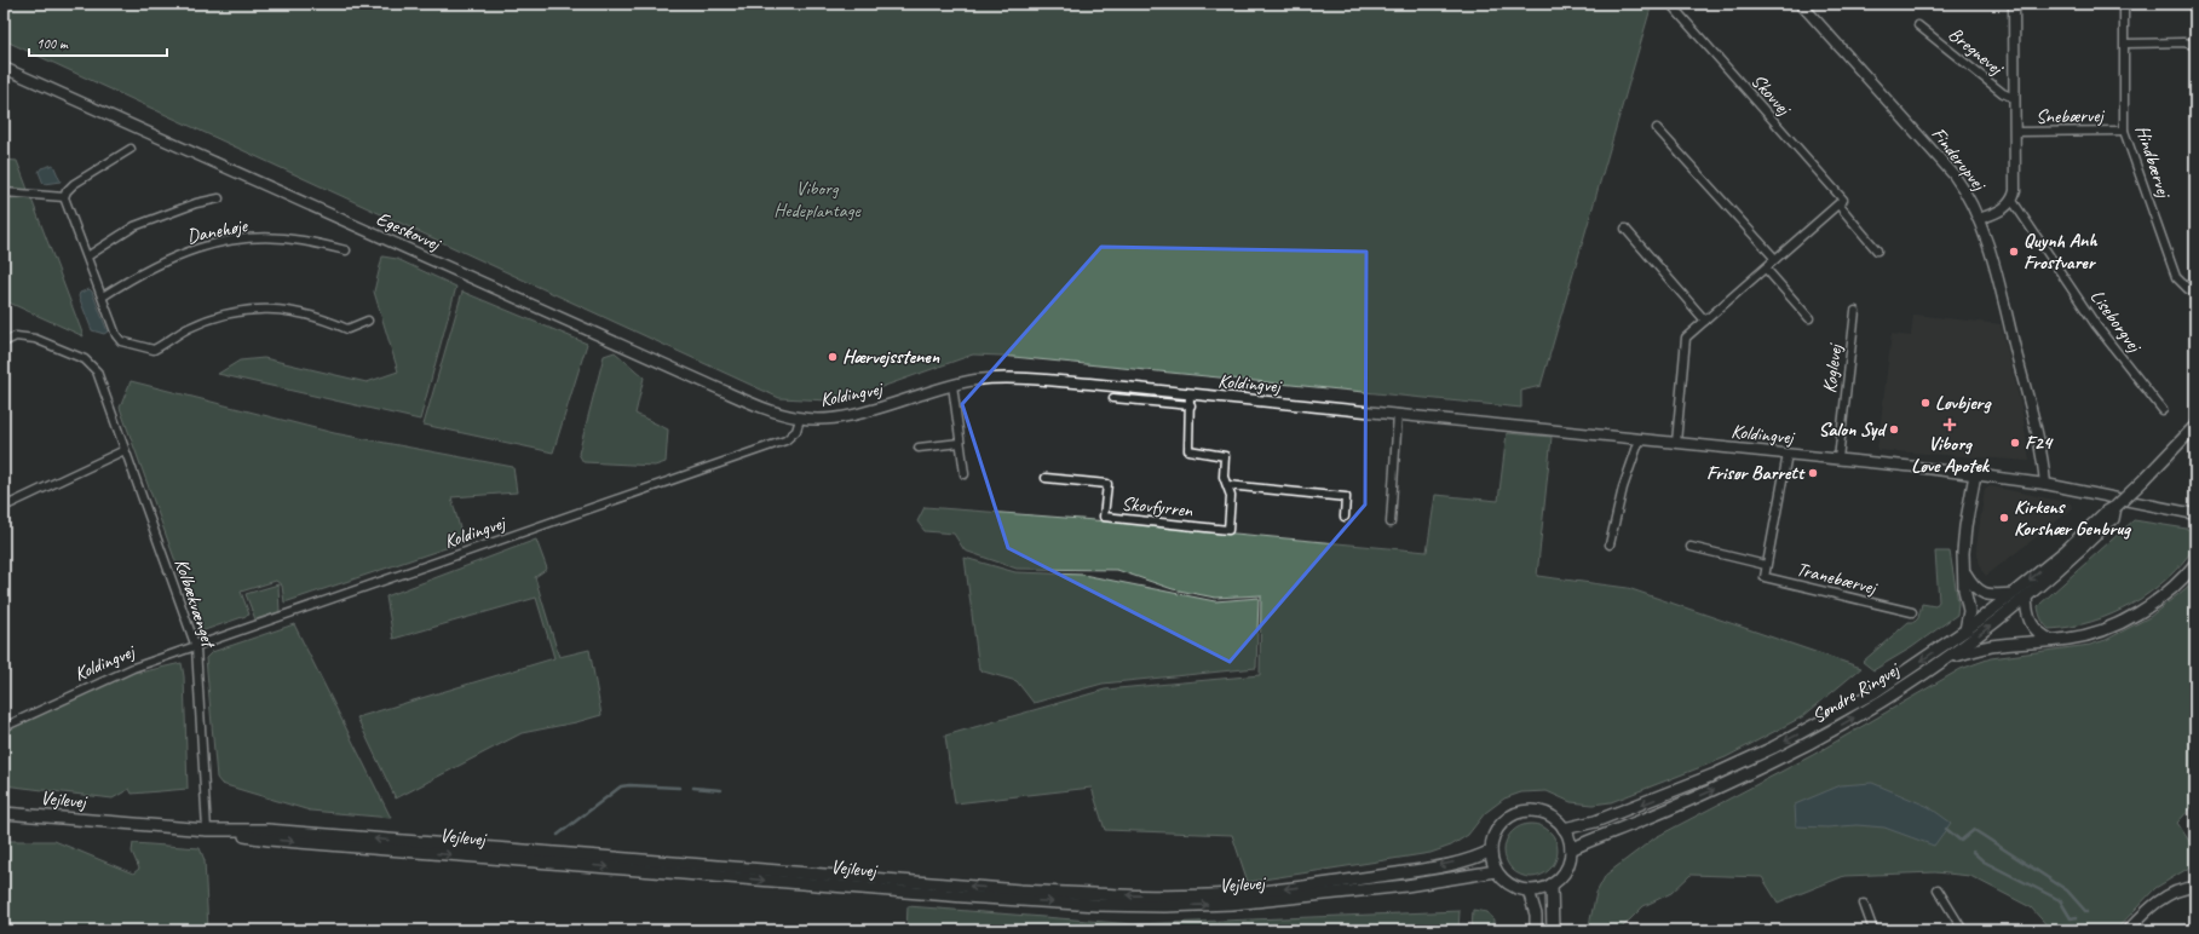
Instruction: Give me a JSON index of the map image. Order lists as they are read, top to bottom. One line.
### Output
{"streets":{"main road":["Søndre Ringvej","Vejlevej"],"street":["Bregnevej","Skovvej","Snebærvej","Finderupvej","Hindbærvej","Danehøje","Egeskovvej","Liseborgvej","Koglevej","Koldingvej","Skovfyrren","Tranebærvej","Kolbækvænget"]},"crossings":[["Snebærvej","Hindbærvej"],["Finderupvej","Koldingvej"],["Egeskovvej","Koldingvej"],["Koglevej","Koldingvej"],["Koldingvej","Skovfyrren"],["Koldingvej","Kolbækvænget"],["Kolbækvænget","Vejlevej"],["Søndre Ringvej","Vejlevej"]],"parks":["Viborg Hedeplantage"],"places":{"other":["Quynh Anh Frostvarer","Hærvejsstenen","Løvbjerg","Salon Syd","F24","Frisør Barrett","Kirkens Korshær Genbrug"],"health":["Viborg Løve Apotek"]},"scale_bar":"100 m"}
